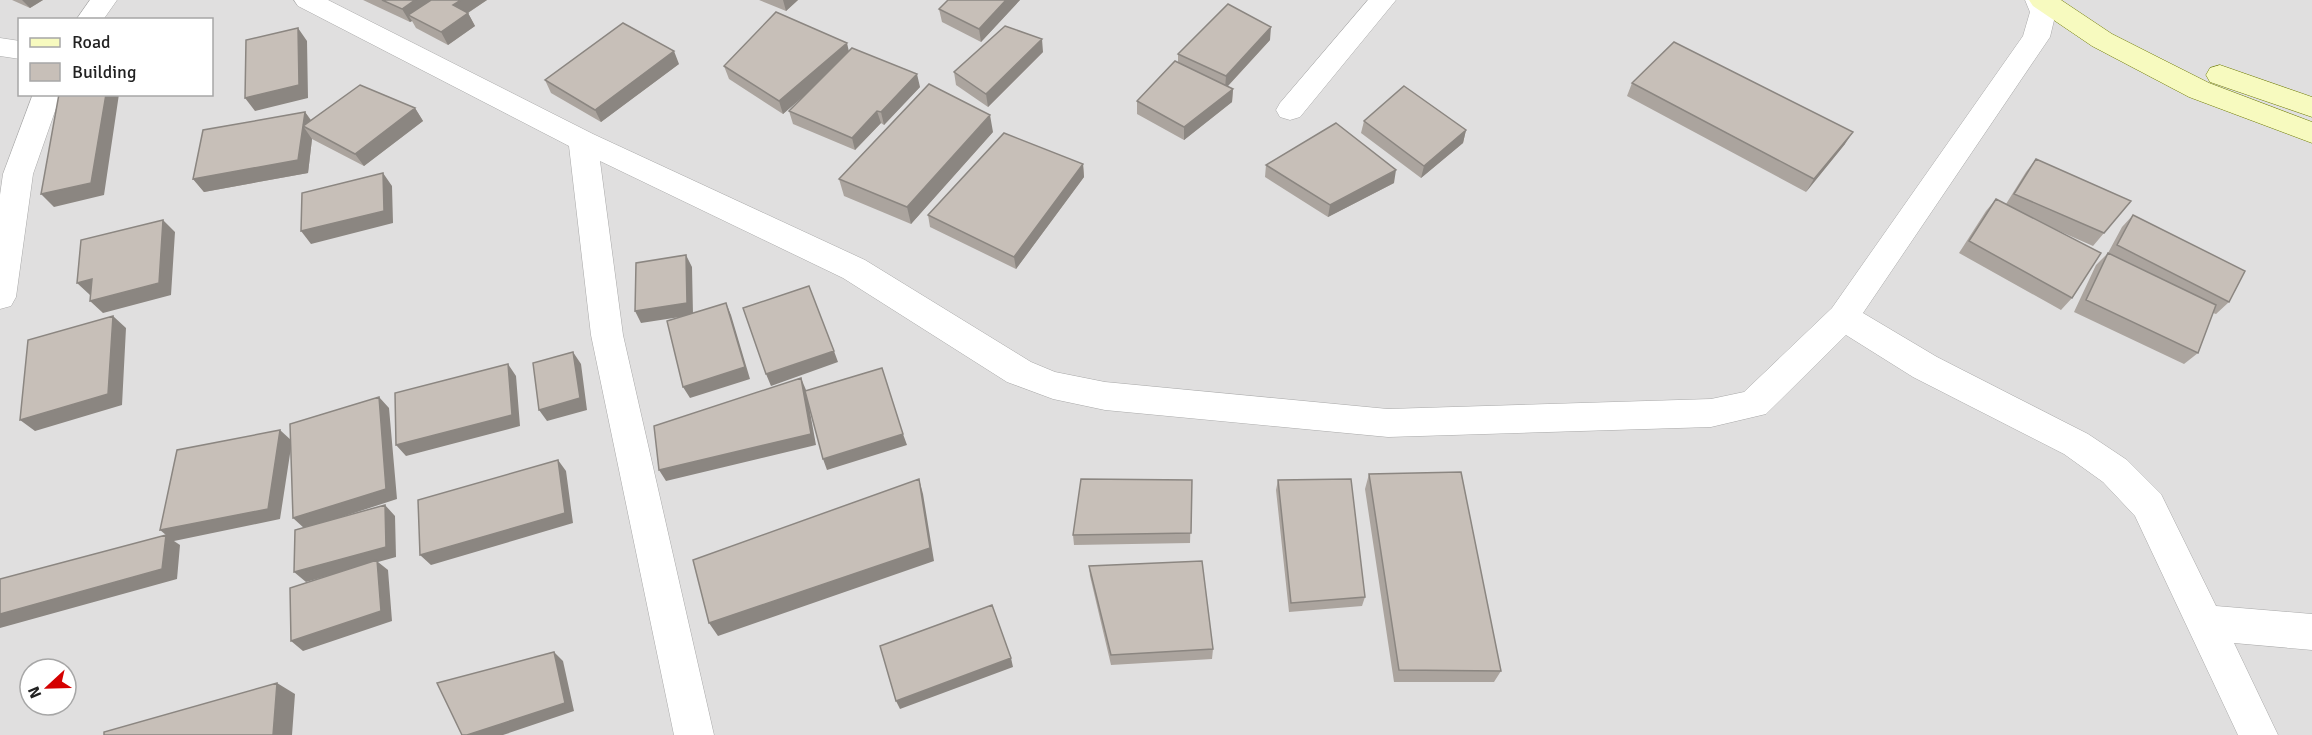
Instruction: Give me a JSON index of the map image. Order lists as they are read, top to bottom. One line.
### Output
{"legend":["Road","Building"],"north":"left"}
